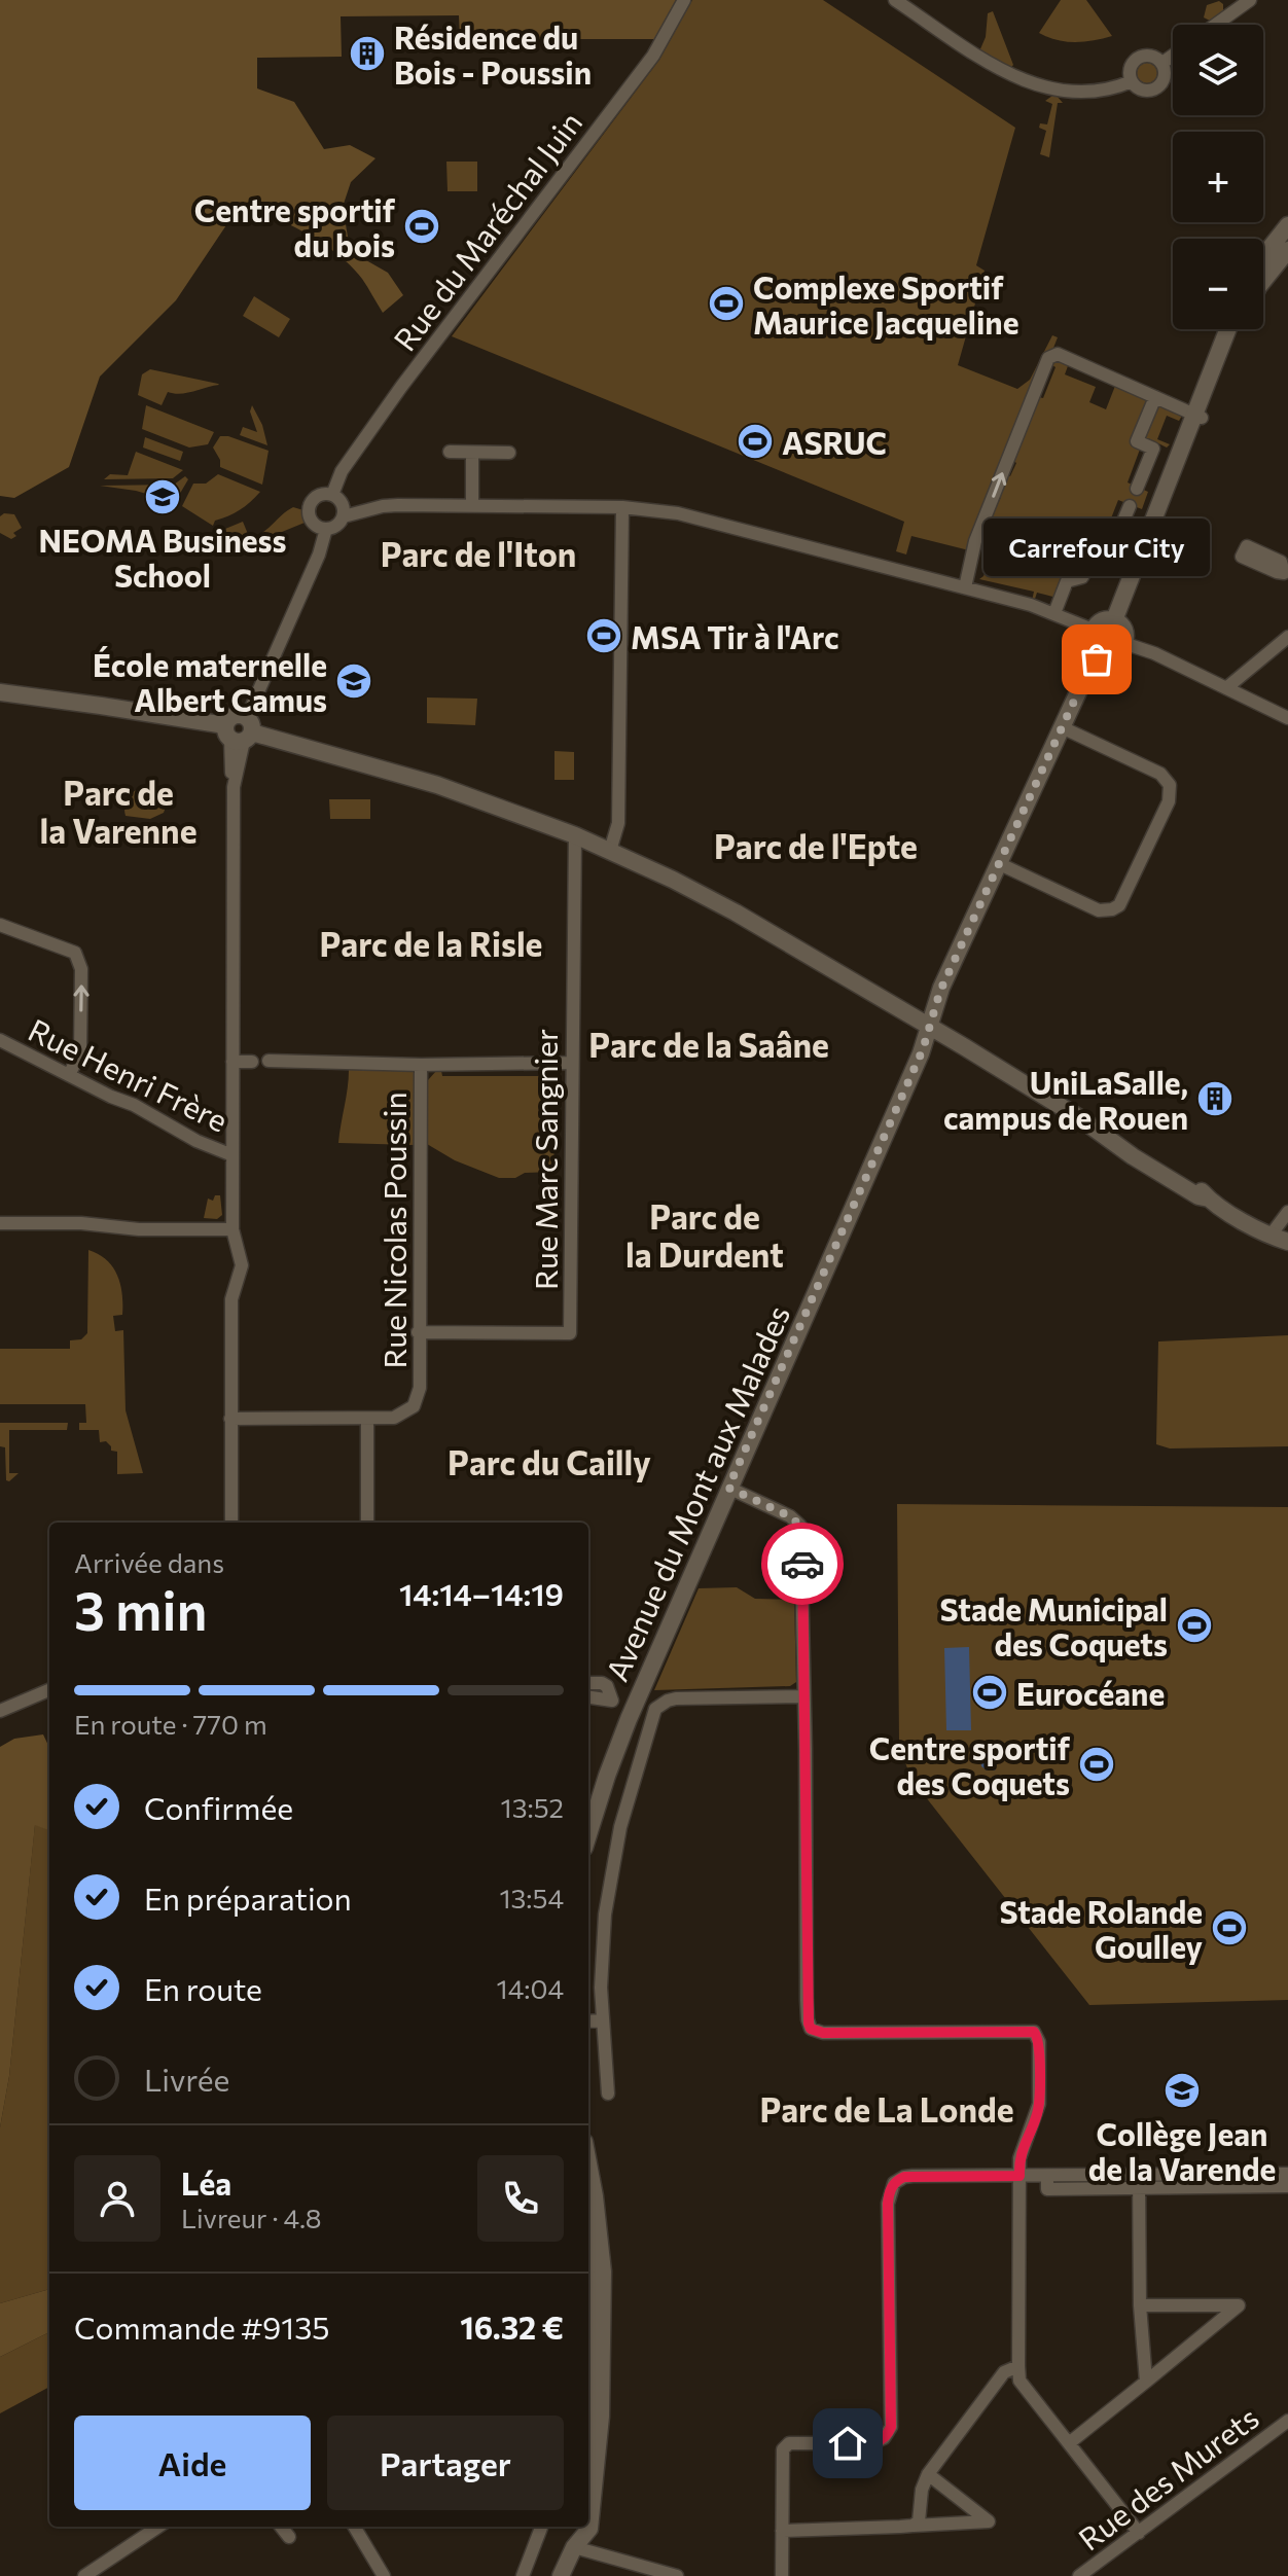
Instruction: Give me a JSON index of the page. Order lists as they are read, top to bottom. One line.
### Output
{"streets":{"street":["Rue du Maréchal Juin","Rue Henri Frère","Rue Marc Sangnier","Rue Nicolas Poussin","Avenue du Mont aux Malades","Rue des Murets"]},"crossings":[["Rue Marc Sangnier","Rue Nicolas Poussin"]],"districts":["Parc de l'Iton","Parc de la Varenne","Parc de l'Epte","Parc de la Risle","Parc de la Saâne","Parc de la Durdent","Parc du Cailly","Parc de La Londe"],"places":{"building":["Résidence du Bois - Poussin","UniLaSalle, campus de Rouen"],"sports":["Centre sportif du bois","Complexe Sportif Maurice Jacqueline","ASRUC","MSA Tir à l'Arc","Stade Municipal des Coquets","Eurocéane","Centre sportif des Coquets","Stade Rolande Goulley"],"school or university":["NEOMA Business School","École maternelle Albert Camus","Collège Jean de la Varende"],"other":["Carrefour City"]},"page":{"map_buttons":["+","−"],"bubble":"Carrefour City","heading":["3 min","Arrivée dans","14:14–14:19"],"panel":["Léa","Livreur · 4.8","Commande #9135","16.32 €"],"bar":"En route · 770 m","list":[["Confirmée","13:52"],["En préparation","13:54"],["En route","14:04"],"Livrée"],"buttons":["Aide","Partager"]}}
